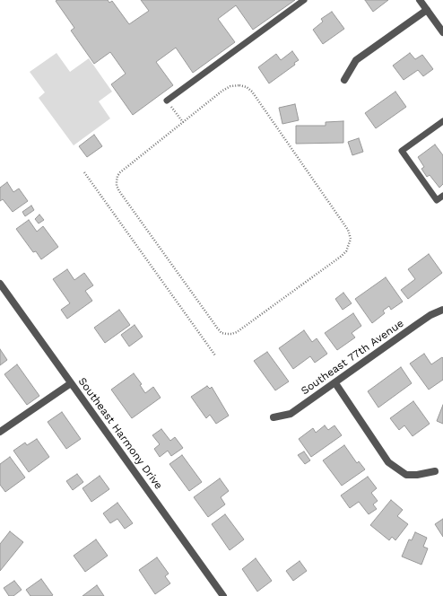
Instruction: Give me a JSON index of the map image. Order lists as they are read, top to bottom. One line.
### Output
{"streets":{"street":["Southeast 77th Avenue","Southeast Harmony Drive"]}}
